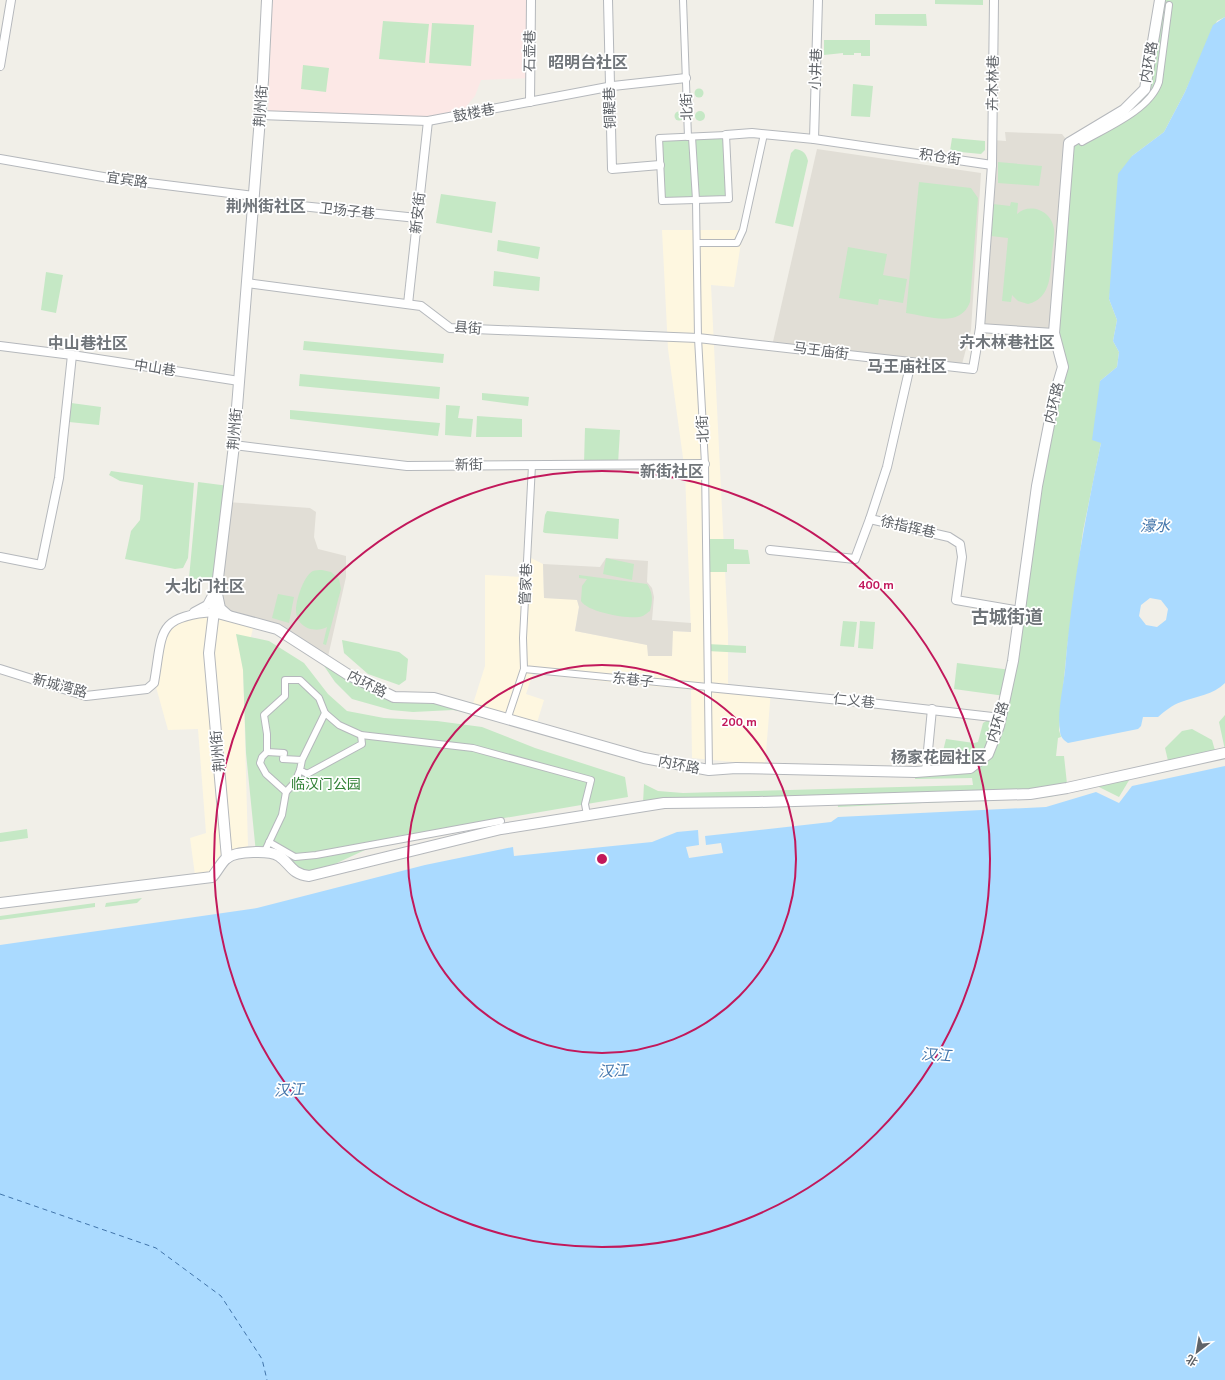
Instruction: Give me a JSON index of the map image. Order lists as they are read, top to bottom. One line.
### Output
{"streets":{"street":["石壶巷","内环路","小井巷","卉木林巷","荆州街","北街","铜鞮巷","鼓楼巷","积仓街","宜宾路","卫场子巷","新安街","县街","马王庙街","中山巷","新街","徐指挥巷","管家巷","东巷子","新城湾路","仁义巷"]},"crossings":[["石壶巷","鼓楼巷"],["内环路","荆州街"],["内环路","北街"],["内环路","徐指挥巷"],["内环路","新城湾路"],["内环路","仁义巷"],["小井巷","积仓街"],["卉木林巷","积仓街"],["荆州街","鼓楼巷"],["荆州街","宜宾路"],["荆州街","卫场子巷"],["荆州街","县街"],["荆州街","中山巷"],["荆州街","新街"],["荆州街","新城湾路"],["北街","鼓楼巷"],["北街","县街"],["北街","马王庙街"],["北街","新街"],["北街","东巷子"],["北街","仁义巷"],["铜鞮巷","鼓楼巷"],["鼓楼巷","新安街"],["宜宾路","卫场子巷"],["卫场子巷","新安街"],["新安街","县街"],["县街","马王庙街"],["马王庙街","徐指挥巷"],["新街","管家巷"],["管家巷","东巷子"],["东巷子","仁义巷"]],"districts":["昭明台社区","荆州街社区","卉木林巷社区","中山巷社区","马王庙社区","新街社区","大北门社区","古城街道","杨家花园社区"],"water":["濠水","汉江"],"parks":["临汉门公园"],"north":"bottom left","rings":["400 m","200 m"]}
